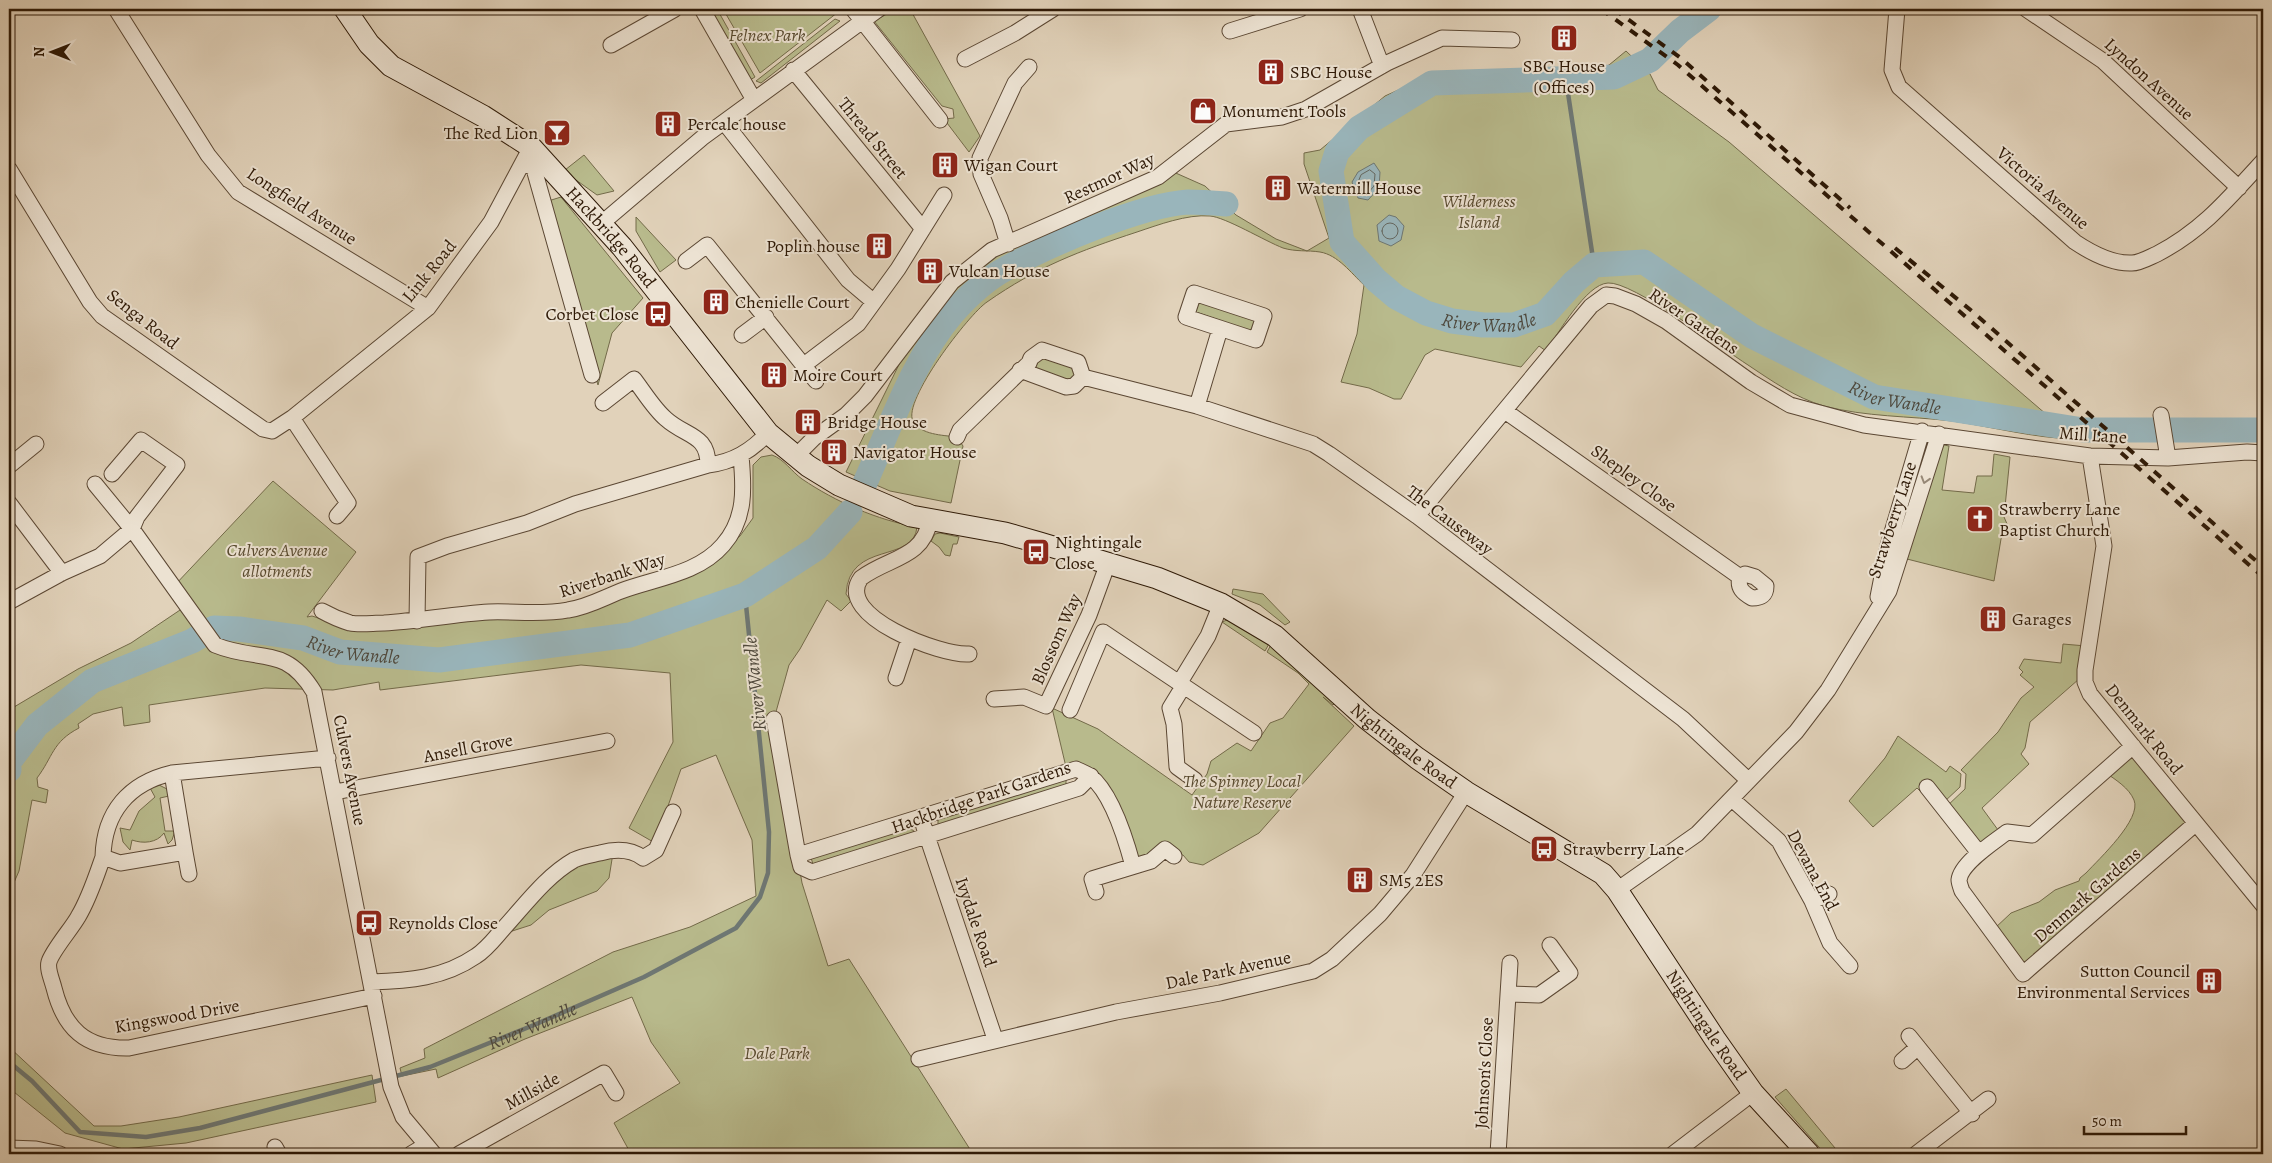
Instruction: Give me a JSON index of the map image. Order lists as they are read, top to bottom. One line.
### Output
{"streets":{"main road":["Hackbridge Road","Nightingale Road"],"street":["Lyndon Avenue","Thread Street","Restmor Way","Victoria Avenue","Longfield Avenue","Link Road","Senga Road","River Gardens","Mill Lane","Shepley Close","The Causeway","Strawberry Lane","Riverbank Way","Blossom Way","Denmark Road","Ansell Grove","Culvers Avenue","Hackbridge Park Gardens","Devana End","Denmark Gardens","Ivydale Road","Dale Park Avenue","Kingswood Drive","Johnson's Close","Millside"]},"crossings":[["Lyndon Avenue","Victoria Avenue"],["Restmor Way","Hackbridge Road"],["Longfield Avenue","Link Road"],["Hackbridge Road","Link Road"],["Hackbridge Road","Nightingale Road"],["Link Road","Senga Road"],["River Gardens","Mill Lane"],["River Gardens","Shepley Close"],["River Gardens","The Causeway"],["River Gardens","Strawberry Lane"],["Mill Lane","Strawberry Lane"],["Mill Lane","Denmark Road"],["The Causeway","Strawberry Lane"],["Strawberry Lane","Nightingale Road"],["Strawberry Lane","Devana End"],["Blossom Way","Nightingale Road"],["Denmark Road","Denmark Gardens"],["Nightingale Road","Dale Park Avenue"],["Ansell Grove","Culvers Avenue"],["Culvers Avenue","Kingswood Drive"],["Hackbridge Park Gardens","Ivydale Road"],["Ivydale Road","Dale Park Avenue"]],"water":["River Wandle"],"parks":["Felnex Park","Wilderness Island","Culvers Avenue allotments","The Spinney Local Nature Reserve","Dale Park"],"places":{"building":["SBC House (Offices)","SBC House","Percale house","Wigan Court","Watermill House","Poplin house","Vulcan House","Chenielle Court","Moire Court","Bridge House","Navigator House","Garages","SM5 2ES","Sutton Council Environmental Services"],"shop":["Monument Tools"],"bar":["The Red Lion"],"bus stop":["Corbet Close","Nightingale Close","Strawberry Lane","Reynolds Close"],"church":["Strawberry Lane Baptist Church"]},"scale_bar":"50 m","north":"left"}
